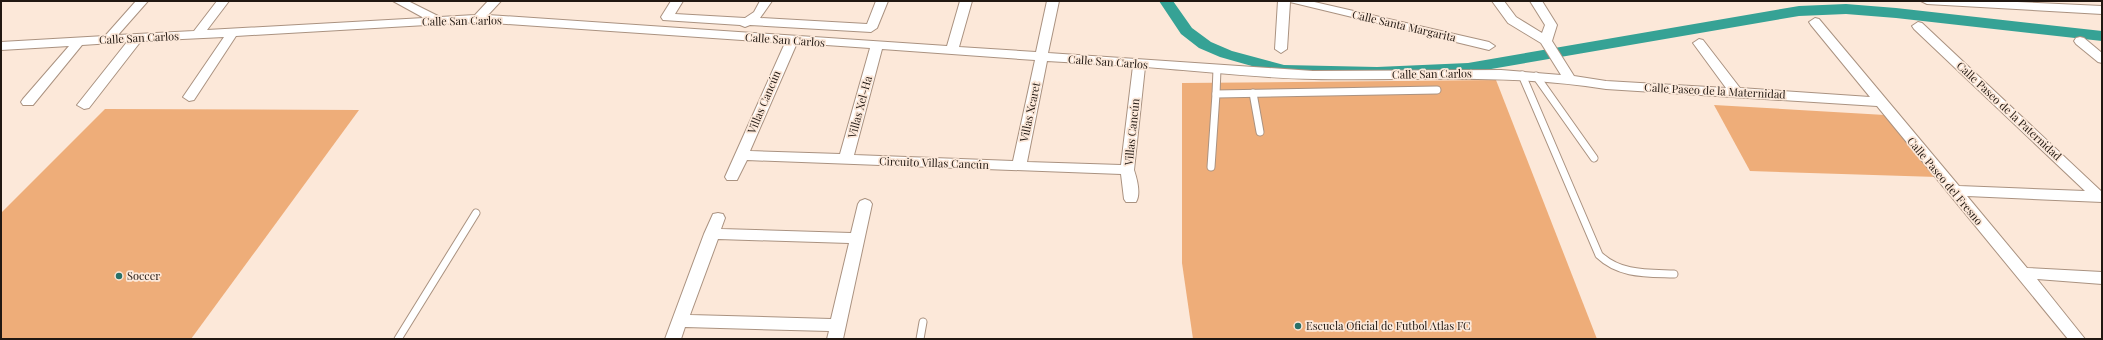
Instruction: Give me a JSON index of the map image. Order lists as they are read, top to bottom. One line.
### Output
{"streets":{"street":["Calle San Carlos","Calle Santa Margarita","Calle Paseo de la Maternidad","Villas Cancún","Villas Xel-Ha","Calle Paseo de la Paternidad","Villas Xcaret","Circuito Villas Cancún","Calle Paseo del Fresno"]},"crossings":[["Calle San Carlos","Calle Paseo de la Maternidad"],["Calle San Carlos","Villas Cancún"],["Calle San Carlos","Villas Xel-Ha"],["Calle San Carlos","Villas Xcaret"],["Calle Paseo de la Maternidad","Calle Paseo del Fresno"],["Villas Cancún","Circuito Villas Cancún"],["Villas Xel-Ha","Circuito Villas Cancún"],["Villas Xcaret","Circuito Villas Cancún"]],"places":["Soccer","Escuela Oficial de Futbol Atlas FC"]}
